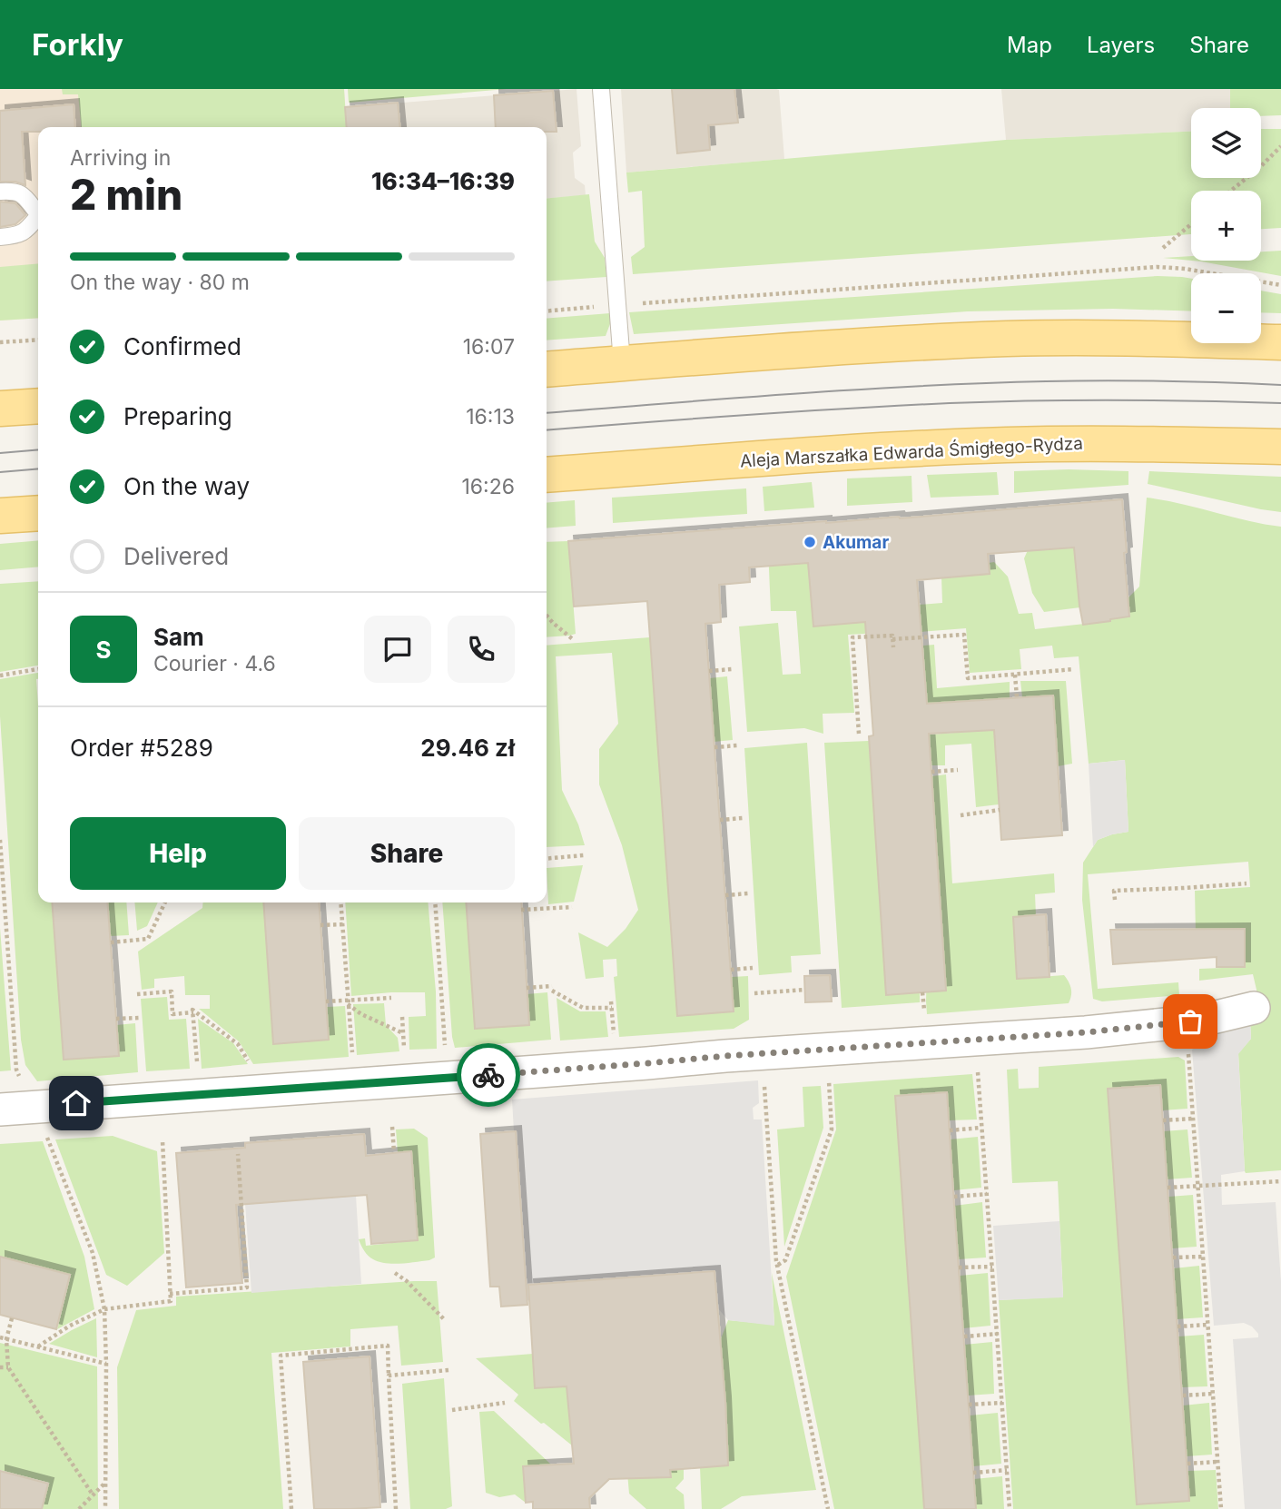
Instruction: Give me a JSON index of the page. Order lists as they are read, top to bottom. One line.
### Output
{"streets":{"main road":["Aleja Marszałka Edwarda Śmigłego-Rydza"]},"places":["Akumar"],"page":{"header":"Forkly","nav":["Map","Layers","Share"],"map_buttons":["+","−"],"heading":["2 min","Arriving in","16:34–16:39"],"panel":["Sam","Courier · 4.6","Order #5289","29.46 zł"],"bar":"On the way · 80 m","list":[["Confirmed","16:07"],["Preparing","16:13"],["On the way","16:26"],"Delivered"],"round":"S","buttons":["Help","Share"]}}
